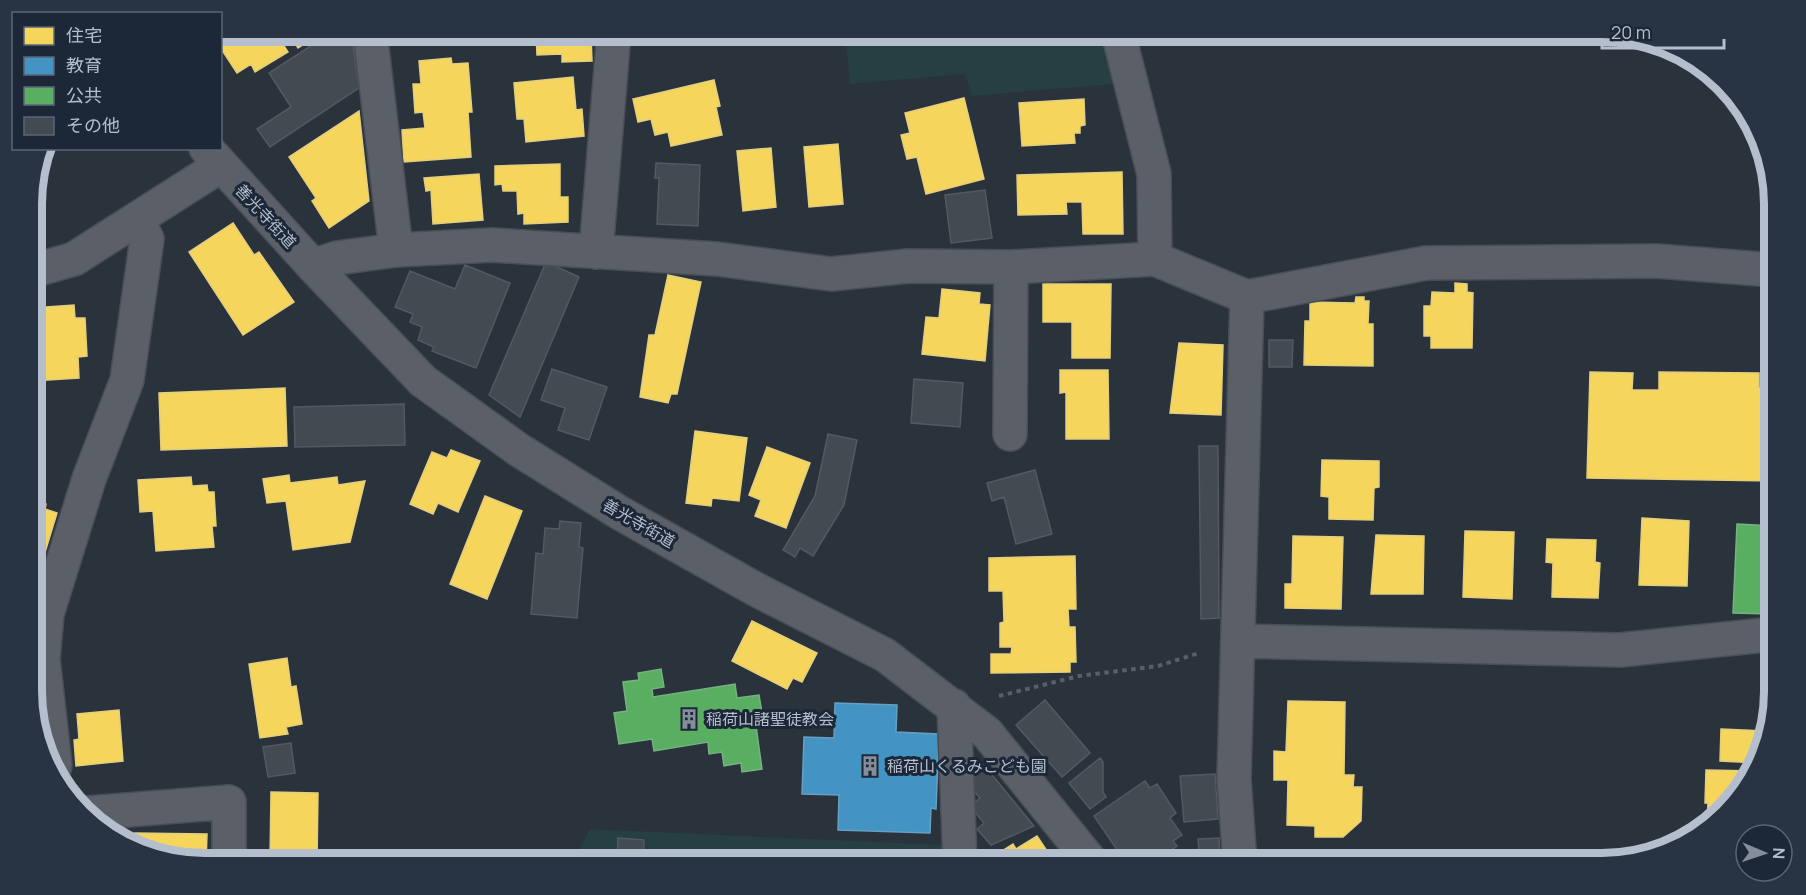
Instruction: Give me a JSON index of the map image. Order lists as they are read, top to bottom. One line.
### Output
{"streets":{"street":["善光寺街道"]},"places":{"building":["稲荷山諸聖徒教会","稲荷山くるみこども園"]},"legend":["住宅","教育","公共","その他"],"scale_bar":"20 m","north":"right"}
